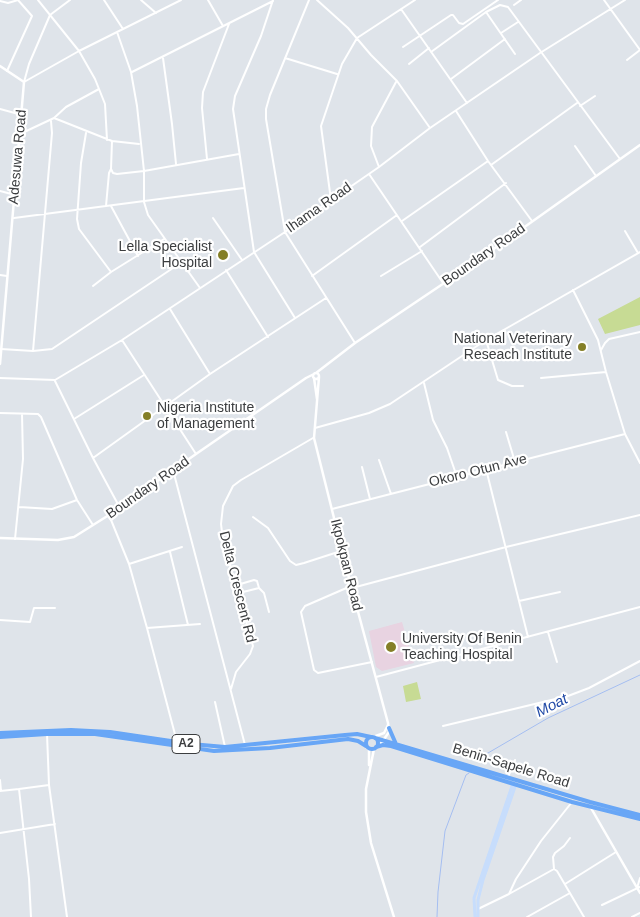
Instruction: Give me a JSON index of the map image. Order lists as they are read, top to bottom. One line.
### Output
{"streets":{"highway":["A2","Benin-Sapele Road"],"street":["Adesuwa Road","Ihama Road","Boundary Road","Okoro Otun Ave","Ikpokpan Road","Delta Crescent Rd"]},"crossings":[["Boundary Road","Ikpokpan Road"],["Okoro Otun Ave","Ikpokpan Road"],["Ikpokpan Road","Delta Crescent Rd"],["A2","Benin-Sapele Road"]],"water":["Moat"],"places":["Lella Specialist Hospital","National Veterinary Reseach Institute","Nigeria Institute of Management","University Of Benin Teaching Hospital"]}
